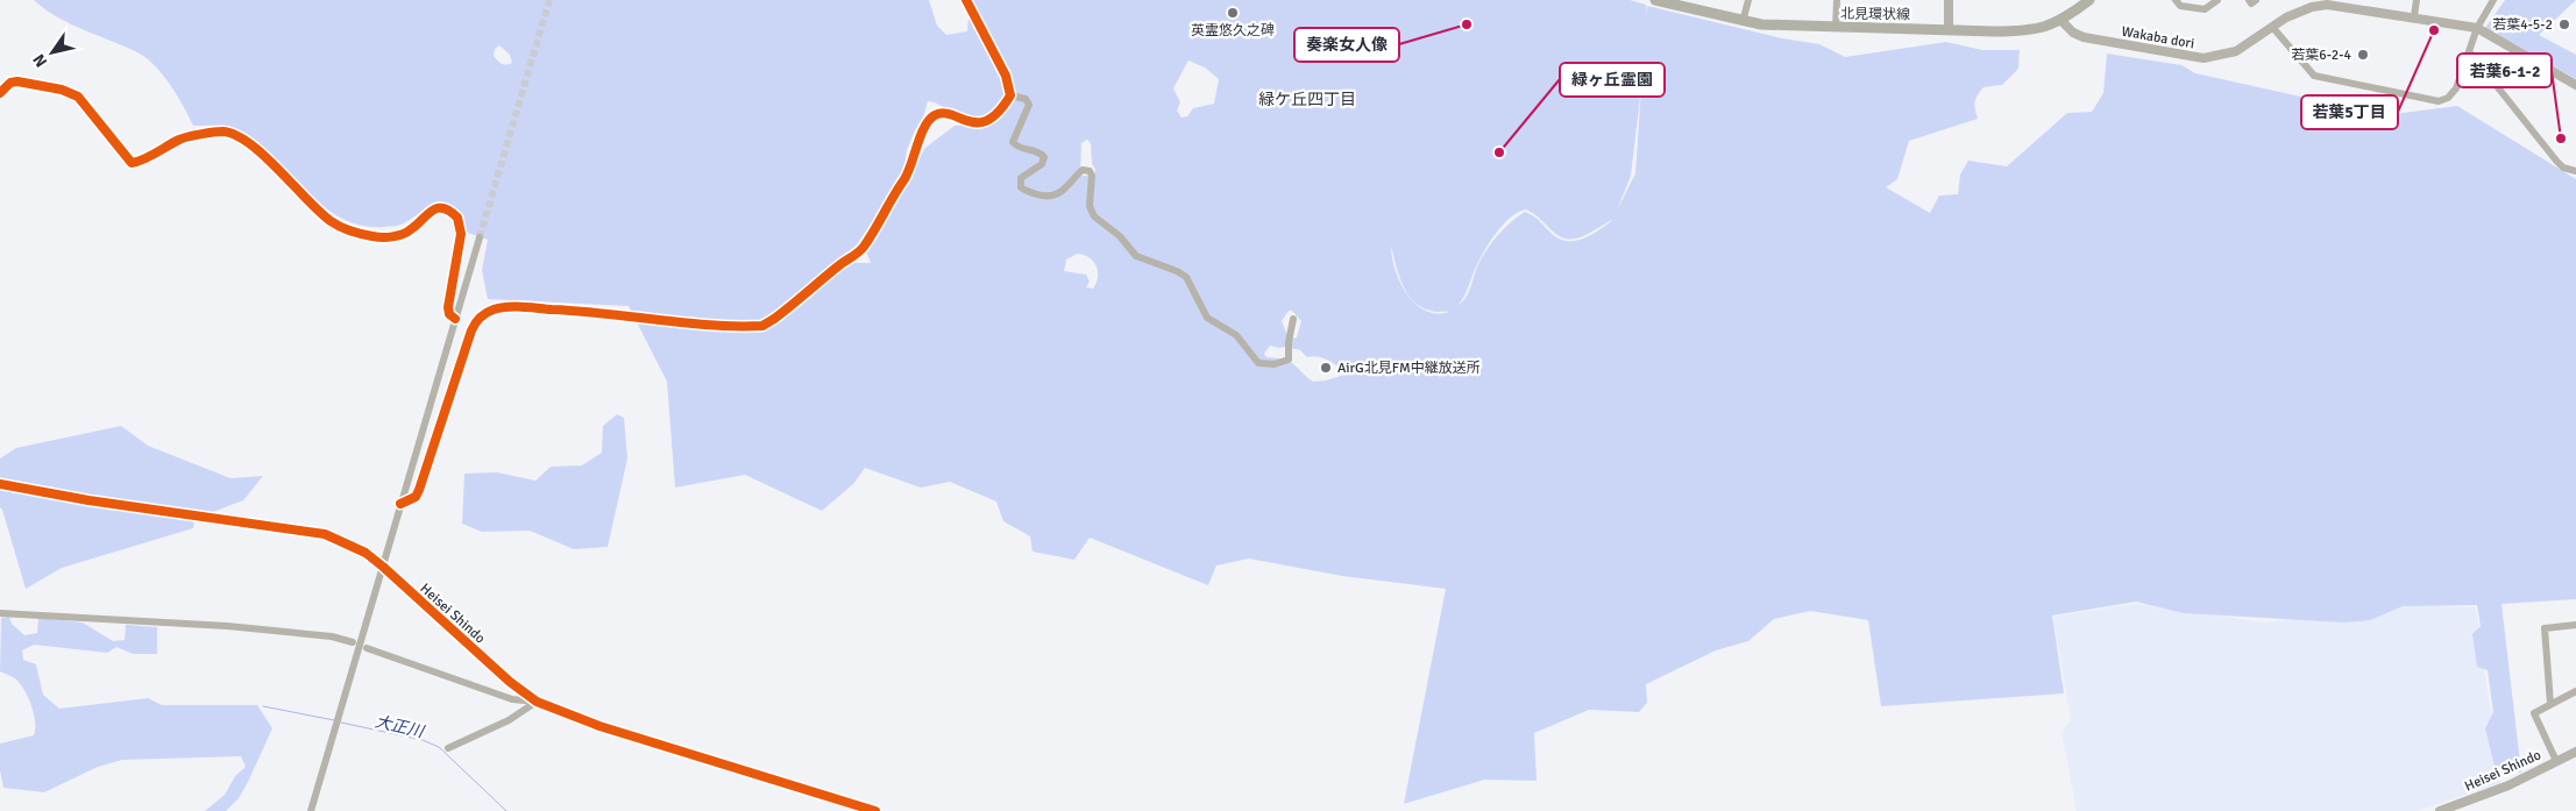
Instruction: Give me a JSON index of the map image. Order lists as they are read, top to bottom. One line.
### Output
{"streets":{"main road":["北見環状線"],"street":["Wakaba dori","Heisei Shindo"]},"crossings":[["北見環状線","Wakaba dori"]],"districts":["緑ケ丘四丁目"],"water":["大正川"],"places":["英霊悠久之碑","奏楽女人像","若葉4-5-2","若葉5丁目","若葉6-2-4","若葉6-1-2","緑ヶ丘霊園","AirG北見FM中継放送所"],"north":"bottom left"}
